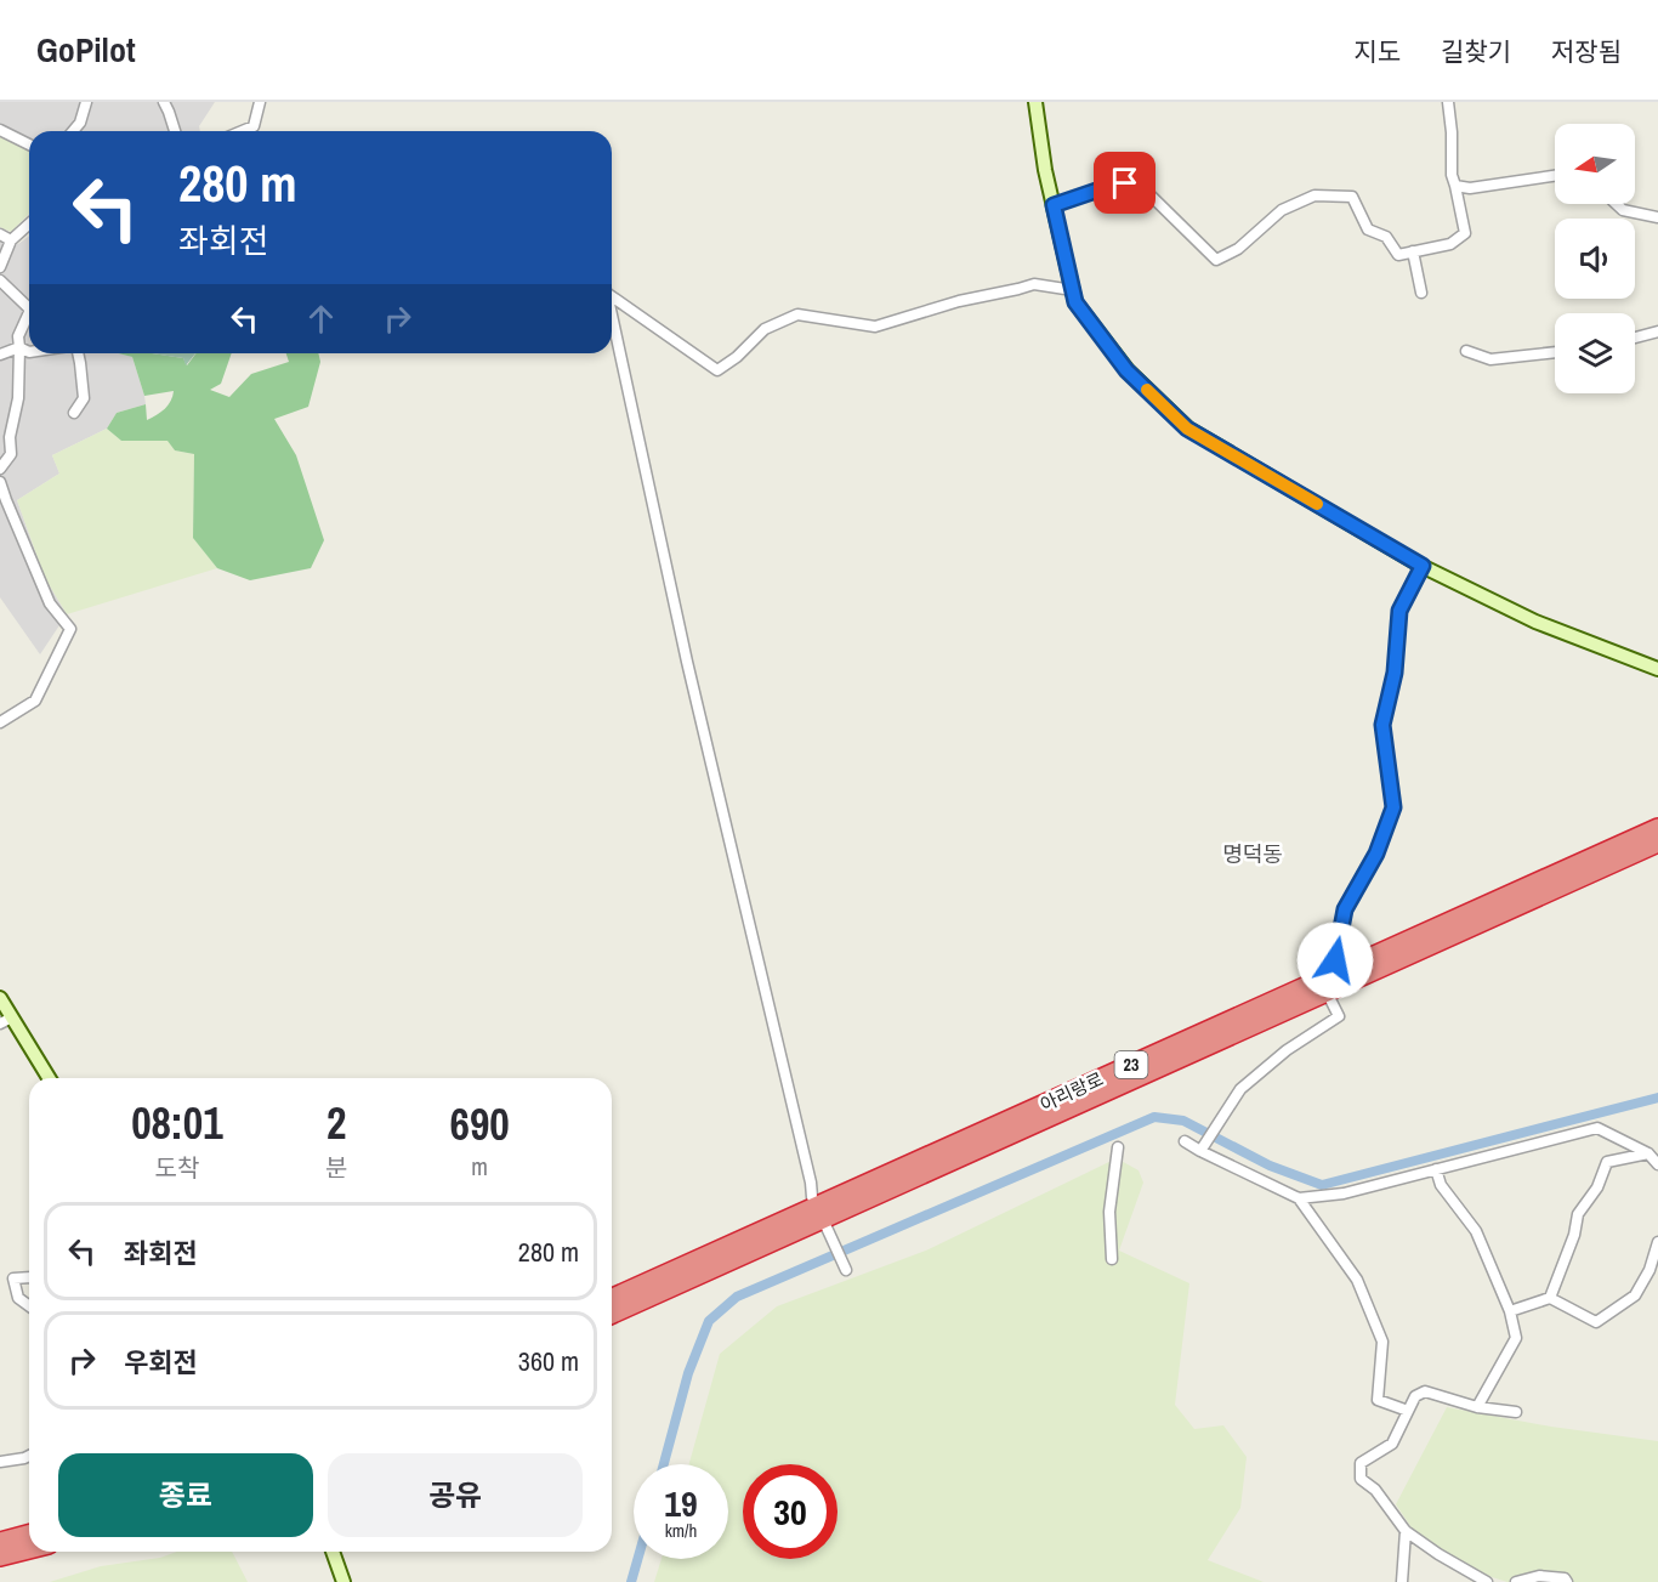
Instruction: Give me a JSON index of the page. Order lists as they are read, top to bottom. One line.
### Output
{"streets":{"highway":["23","아리랑로"]},"districts":["명덕동"],"north":"left","page":{"header":"GoPilot","nav":["지도","길찾기","저장됨"],"turn":["280 m","좌회전"],"eta":["08:01","도착","2","분","690","m"],"list":[{"name":"좌회전","value":"280 m"},{"name":"우회전","value":"360 m"}],"buttons":["종료","공유"],"speed":"19 km/h","limit":"30"}}
